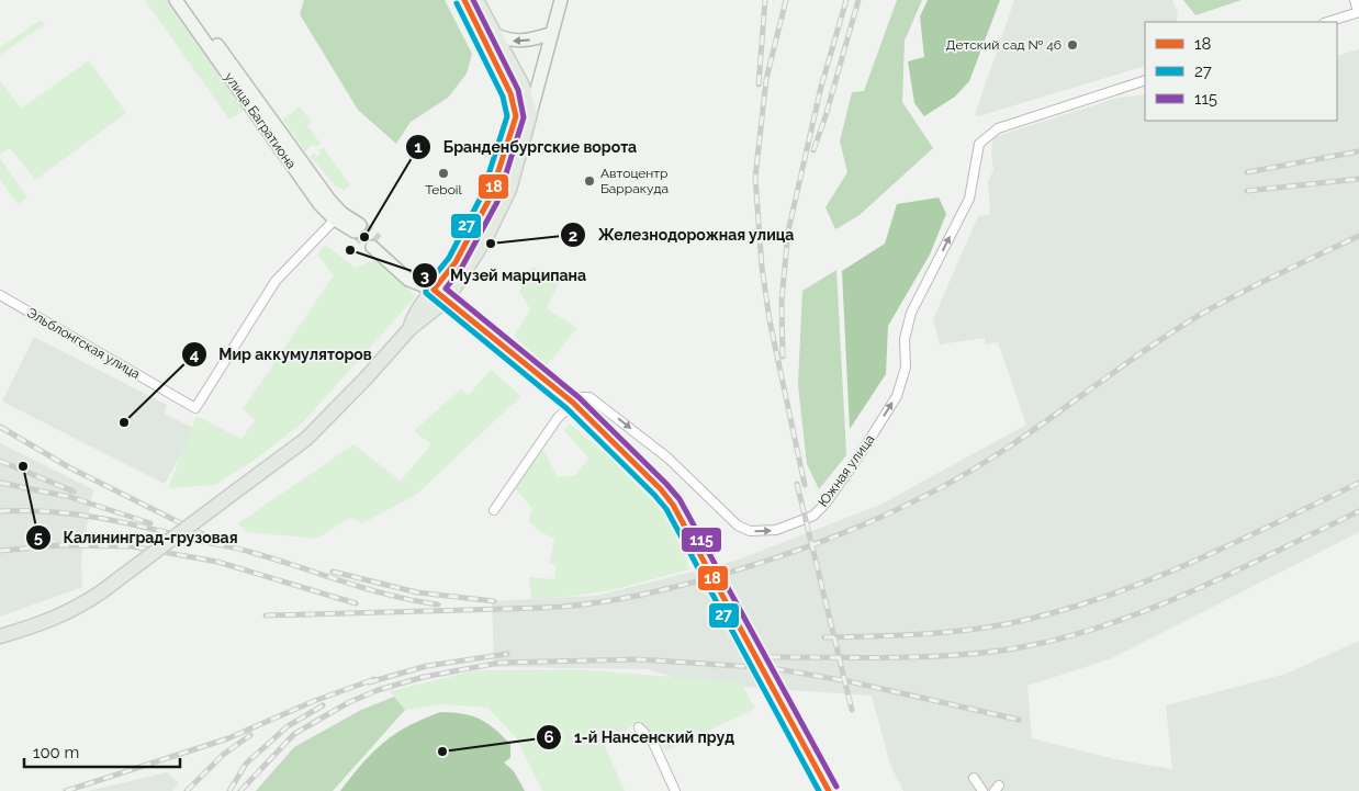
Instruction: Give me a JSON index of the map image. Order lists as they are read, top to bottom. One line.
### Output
{"streets":{"main road":["улица Багратиона"],"street":["Эльблонгская улица","Южная улица"]},"crossings":[["улица Багратиона","Эльблонгская улица"]],"places":["Детский сад № 46","Teboil","Автоцентр Барракуда","Бранденбургские ворота","Железнодорожная улица","Музей марципана","Мир аккумуляторов","Калининград-грузовая","1-й Нансенский пруд"],"lines":["transit line 18","transit line 115","transit line 27"],"legend":["18","27","115"],"scale_bar":"100 m"}
